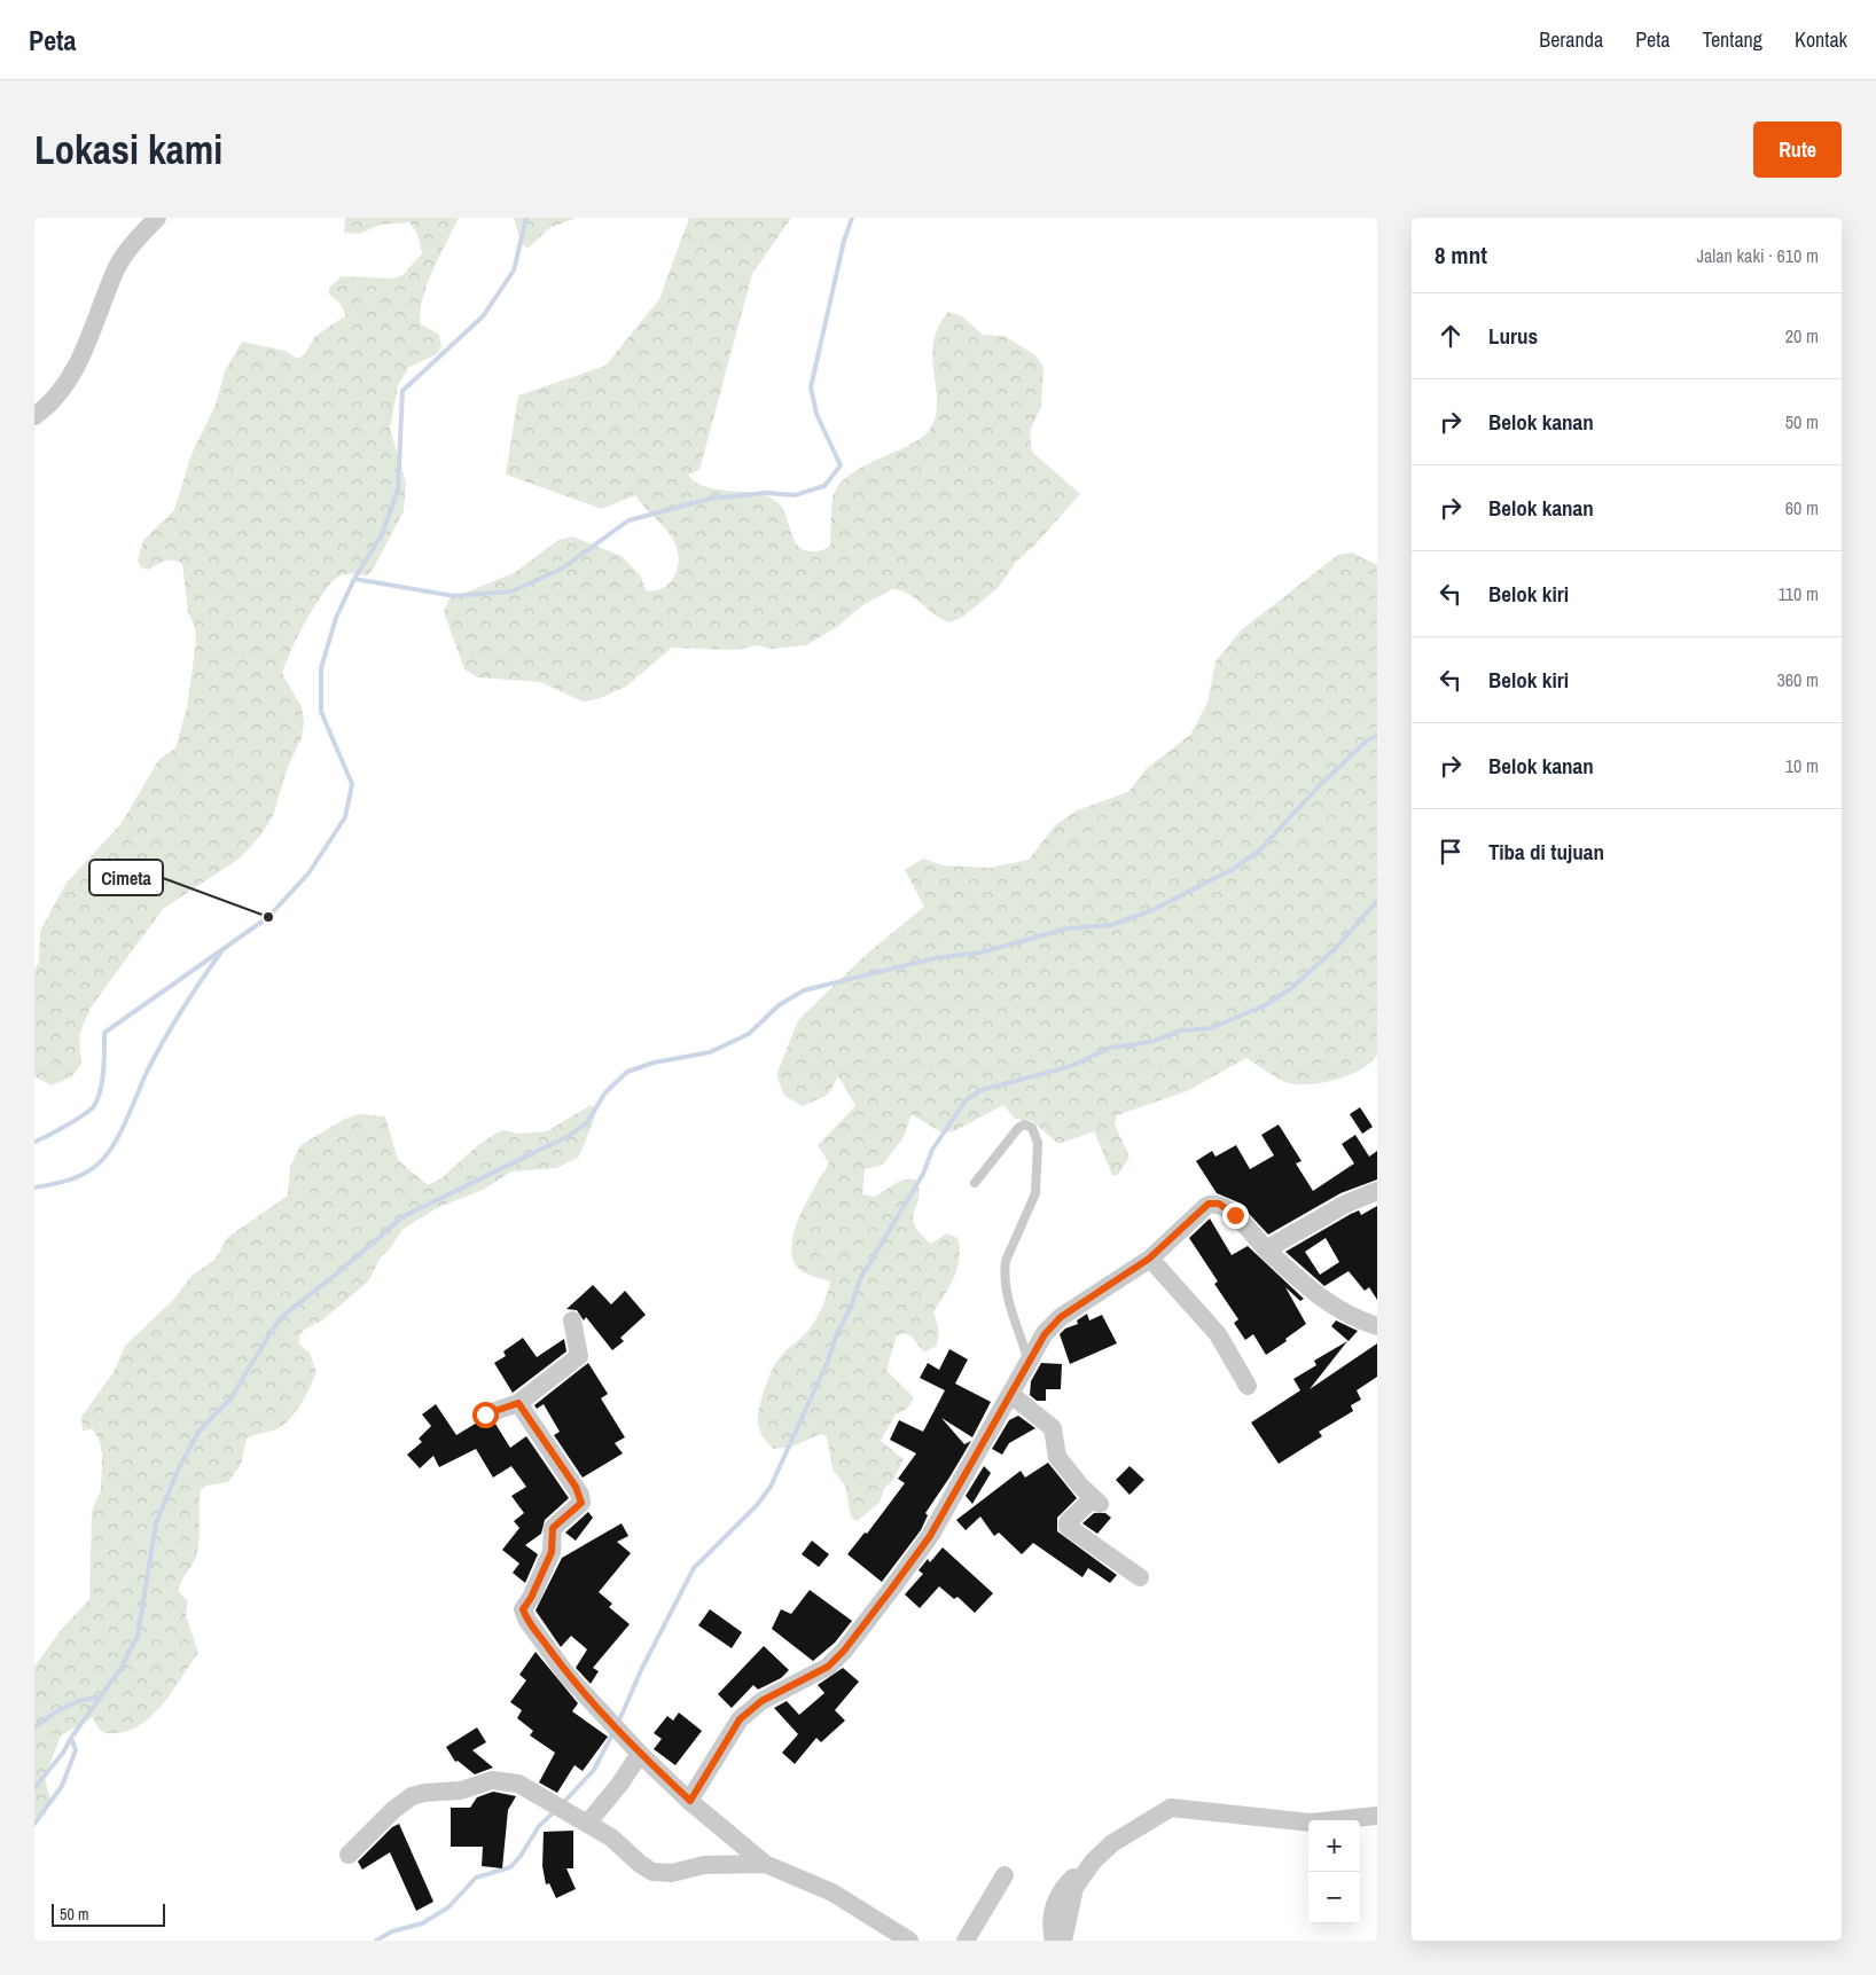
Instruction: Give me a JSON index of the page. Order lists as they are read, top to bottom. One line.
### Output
{"places":["Cimeta"],"scale_bar":"50 m","page":{"header":"Peta","nav":["Beranda","Peta","Tentang","Kontak"],"buttons":"Rute","title":"Lokasi kami","heading":["8 mnt","Jalan kaki · 610 m"],"list":[["Lurus","20 m"],["Belok kanan","50 m"],["Belok kanan","60 m"],["Belok kiri","110 m"],["Belok kiri","360 m"],["Belok kanan","10 m"],"Tiba di tujuan"],"map_buttons":["+","−"],"scale":"50 m"}}
